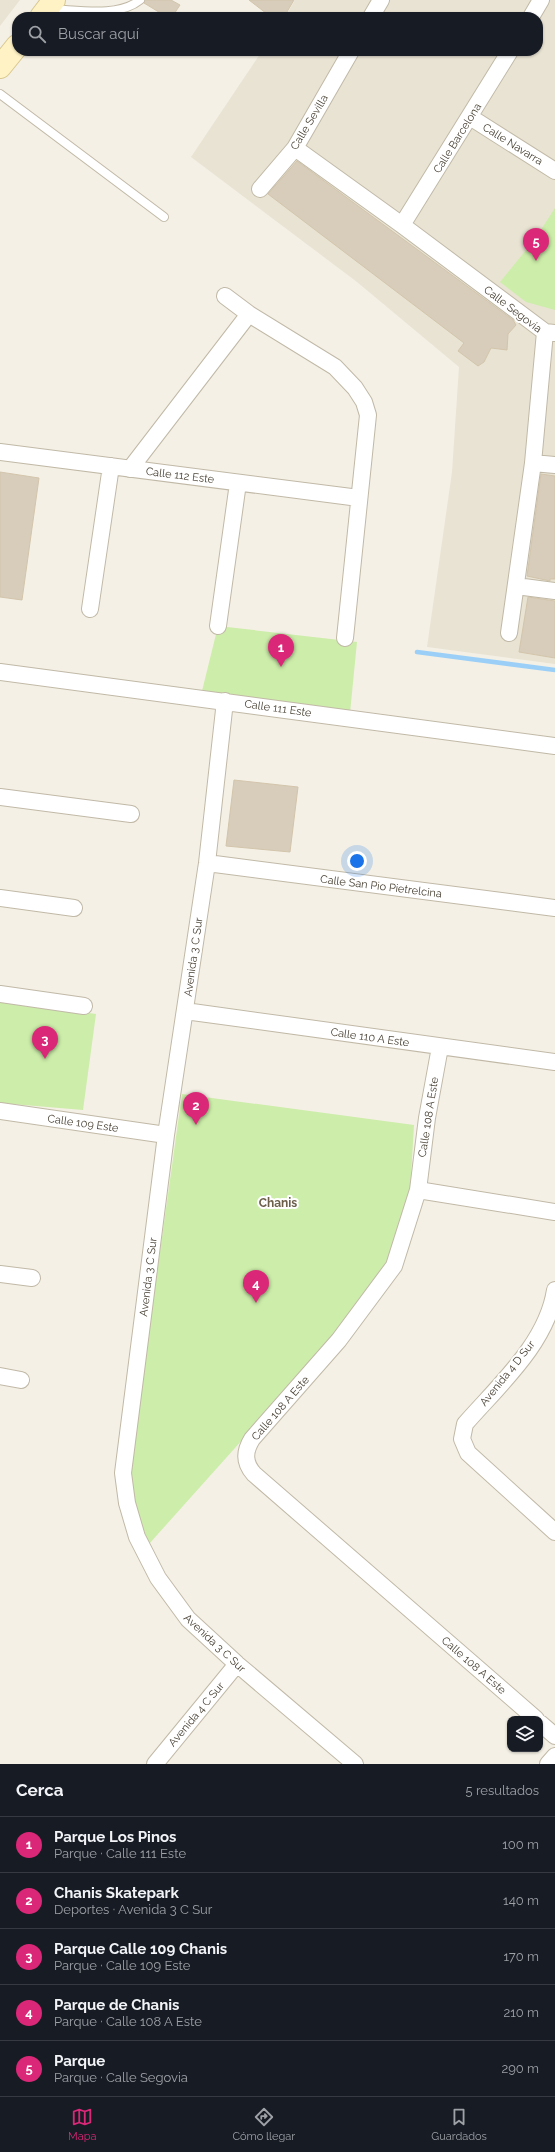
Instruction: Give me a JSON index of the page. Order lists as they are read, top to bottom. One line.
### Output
{"streets":{"street":["Calle Sevilla","Calle Barcelona","Calle Navarra","Calle Segovia","Calle 112 Este","Calle 111 Este","Calle San Pio Pietrelcina","Avenida 3 C Sur","Calle 110 A Este","Calle 108 A Este","Calle 109 Este","Avenida 4 D Sur","Avenida 4 C Sur"]},"crossings":[["Calle Sevilla","Calle Segovia"],["Calle Barcelona","Calle Navarra"],["Calle Barcelona","Calle Segovia"],["Calle 111 Este","Avenida 3 C Sur"],["Calle San Pio Pietrelcina","Avenida 3 C Sur"],["Avenida 3 C Sur","Calle 110 A Este"],["Avenida 3 C Sur","Calle 109 Este"],["Avenida 3 C Sur","Avenida 4 C Sur"],["Calle 110 A Este","Calle 108 A Este"]],"districts":["Chanis"],"page":{"search":"Buscar aquí","pins":["5","1","3","2","4"],"heading":["Cerca","5 resultados"],"list":[{"mark":"1","name":"Parque Los Pinos","note":"Parque · Calle 111 Este","value":"100 m"},{"mark":"2","name":"Chanis Skatepark","note":"Deportes · Avenida 3 C Sur","value":"140 m"},{"mark":"3","name":"Parque Calle 109 Chanis","note":"Parque · Calle 109 Este","value":"170 m"},{"mark":"4","name":"Parque de Chanis","note":"Parque · Calle 108 A Este","value":"210 m"},{"mark":"5","name":"Parque","note":"Parque · Calle Segovia","value":"290 m"}],"nav":["Mapa","Cómo llegar","Guardados"]}}
